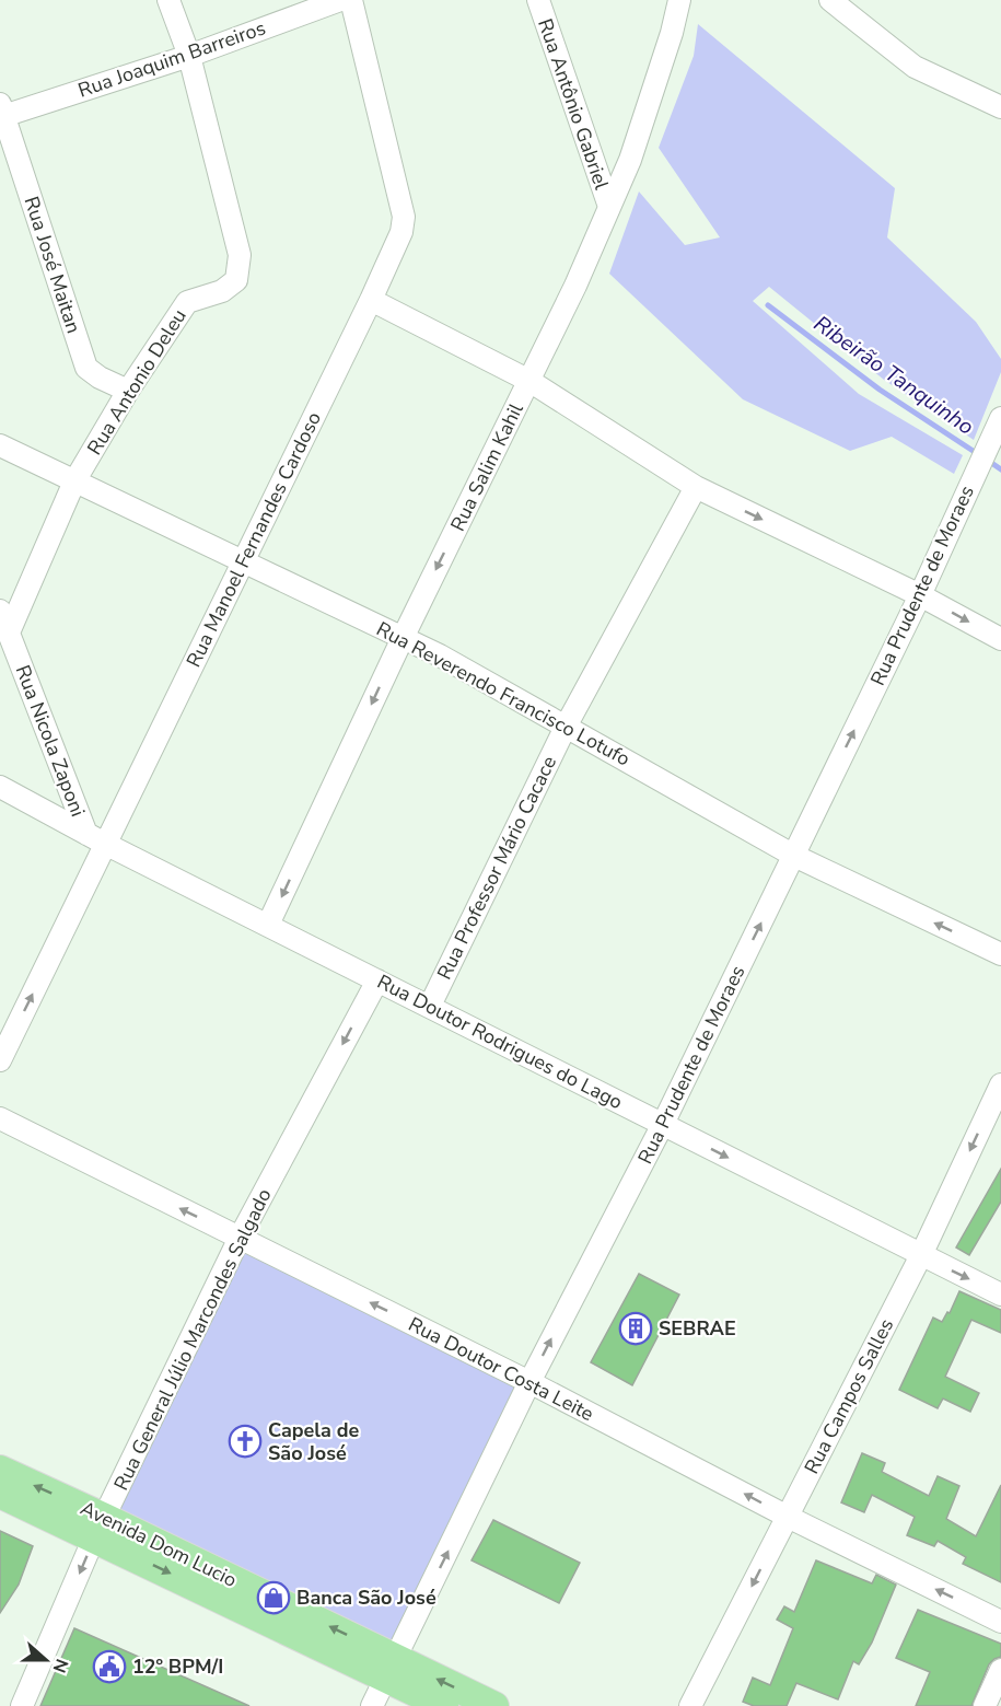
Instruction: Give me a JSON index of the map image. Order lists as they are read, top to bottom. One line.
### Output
{"streets":{"main road":["Avenida Dom Lucio"],"street":["Rua Joaquim Barreiros","Rua Antônio Gabriel","Rua José Maitan","Rua Antonio Deleu","Rua Salim Kahil","Rua Manoel Fernandes Cardoso","Rua Prudente de Moraes","Rua Reverendo Francisco Lotufo","Rua Nicola Zaponi","Rua Professor Mário Cacace","Rua Doutor Rodrigues do Lago","Rua General Júlio Marcondes Salgado","Rua Doutor Costa Leite","Rua Campos Salles"]},"crossings":[["Rua Joaquim Barreiros","Rua José Maitan"],["Rua Joaquim Barreiros","Rua Antonio Deleu"],["Rua Antônio Gabriel","Rua Salim Kahil"],["Rua José Maitan","Rua Antonio Deleu"],["Rua Antonio Deleu","Rua Reverendo Francisco Lotufo"],["Rua Antonio Deleu","Rua Nicola Zaponi"],["Rua Salim Kahil","Rua Reverendo Francisco Lotufo"],["Rua Salim Kahil","Rua Doutor Rodrigues do Lago"],["Rua Manoel Fernandes Cardoso","Rua Reverendo Francisco Lotufo"],["Rua Manoel Fernandes Cardoso","Rua Nicola Zaponi"],["Rua Manoel Fernandes Cardoso","Rua Doutor Rodrigues do Lago"],["Rua Prudente de Moraes","Rua Reverendo Francisco Lotufo"],["Rua Prudente de Moraes","Rua Doutor Rodrigues do Lago"],["Rua Prudente de Moraes","Rua Doutor Costa Leite"],["Rua Prudente de Moraes","Avenida Dom Lucio"],["Rua Reverendo Francisco Lotufo","Rua Professor Mário Cacace"],["Rua Nicola Zaponi","Rua Doutor Rodrigues do Lago"],["Rua Professor Mário Cacace","Rua Doutor Rodrigues do Lago"],["Rua Doutor Rodrigues do Lago","Rua General Júlio Marcondes Salgado"],["Rua Doutor Rodrigues do Lago","Rua Campos Salles"],["Rua General Júlio Marcondes Salgado","Rua Doutor Costa Leite"],["Rua General Júlio Marcondes Salgado","Avenida Dom Lucio"],["Rua Doutor Costa Leite","Rua Campos Salles"]],"one_way":["Rua Salim Kahil","Rua Prudente de Moraes","Rua General Júlio Marcondes Salgado","Rua Doutor Costa Leite","Rua Campos Salles"],"water":["Ribeirão Tanquinho"],"places":{"building":["SEBRAE"],"church":["Capela de São José"],"shop":["Banca São José"],"public building":["12º BPM/I"]},"north":"right"}
